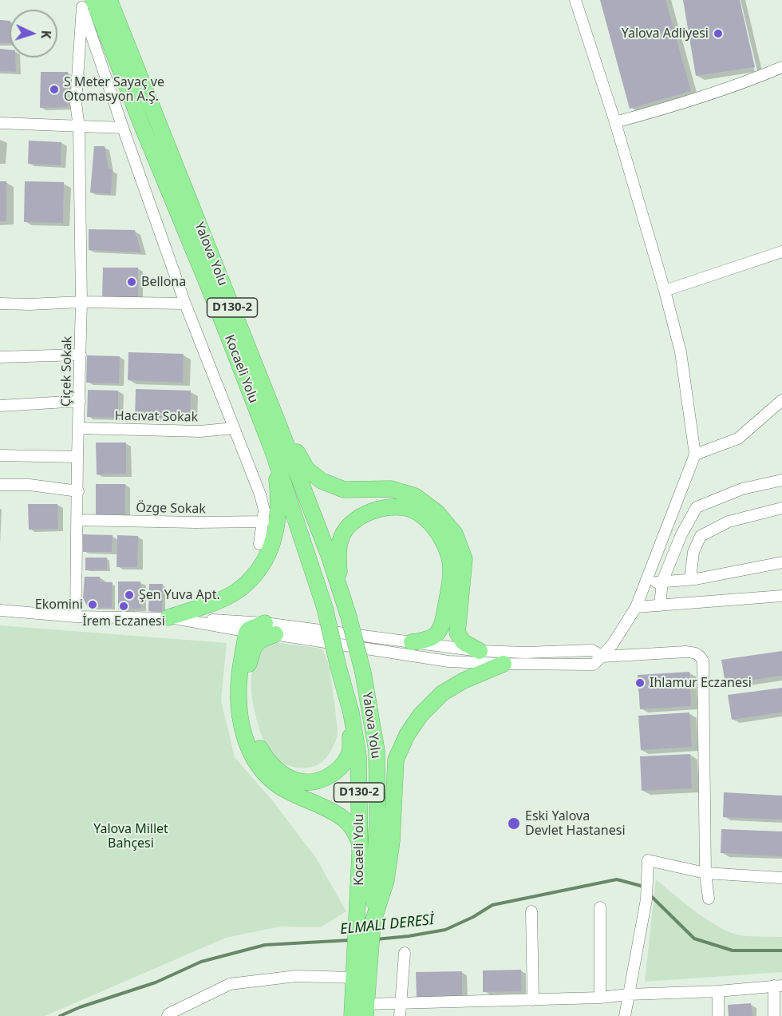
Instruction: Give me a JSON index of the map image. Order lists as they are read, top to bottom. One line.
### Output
{"streets":{"highway":["Yalova Yolu","D130-2","Kocaeli̇ Yolu"],"street":["Çiçek Sokak","Hacıvat Sokak","Özge Sokak"]},"crossings":[["Yalova Yolu","D130-2"],["Yalova Yolu","Kocaeli̇ Yolu"],["D130-2","Kocaeli̇ Yolu"],["Kocaeli̇ Yolu","Çiçek Sokak"],["Çiçek Sokak","Hacıvat Sokak"],["Çiçek Sokak","Özge Sokak"]],"water":["ELMALI DERESİ"],"parks":["Yalova Millet Bahçesi"],"places":["Yalova Adliyesi","S Meter Sayaç ve Otomasyon A.Ş.","Bellona","Şen Yuva Apt.","Ekomini","İrem Eczanesi","Ihlamur Eczanesi","Eski Yalova Devlet Hastanesi"],"north":"right"}
